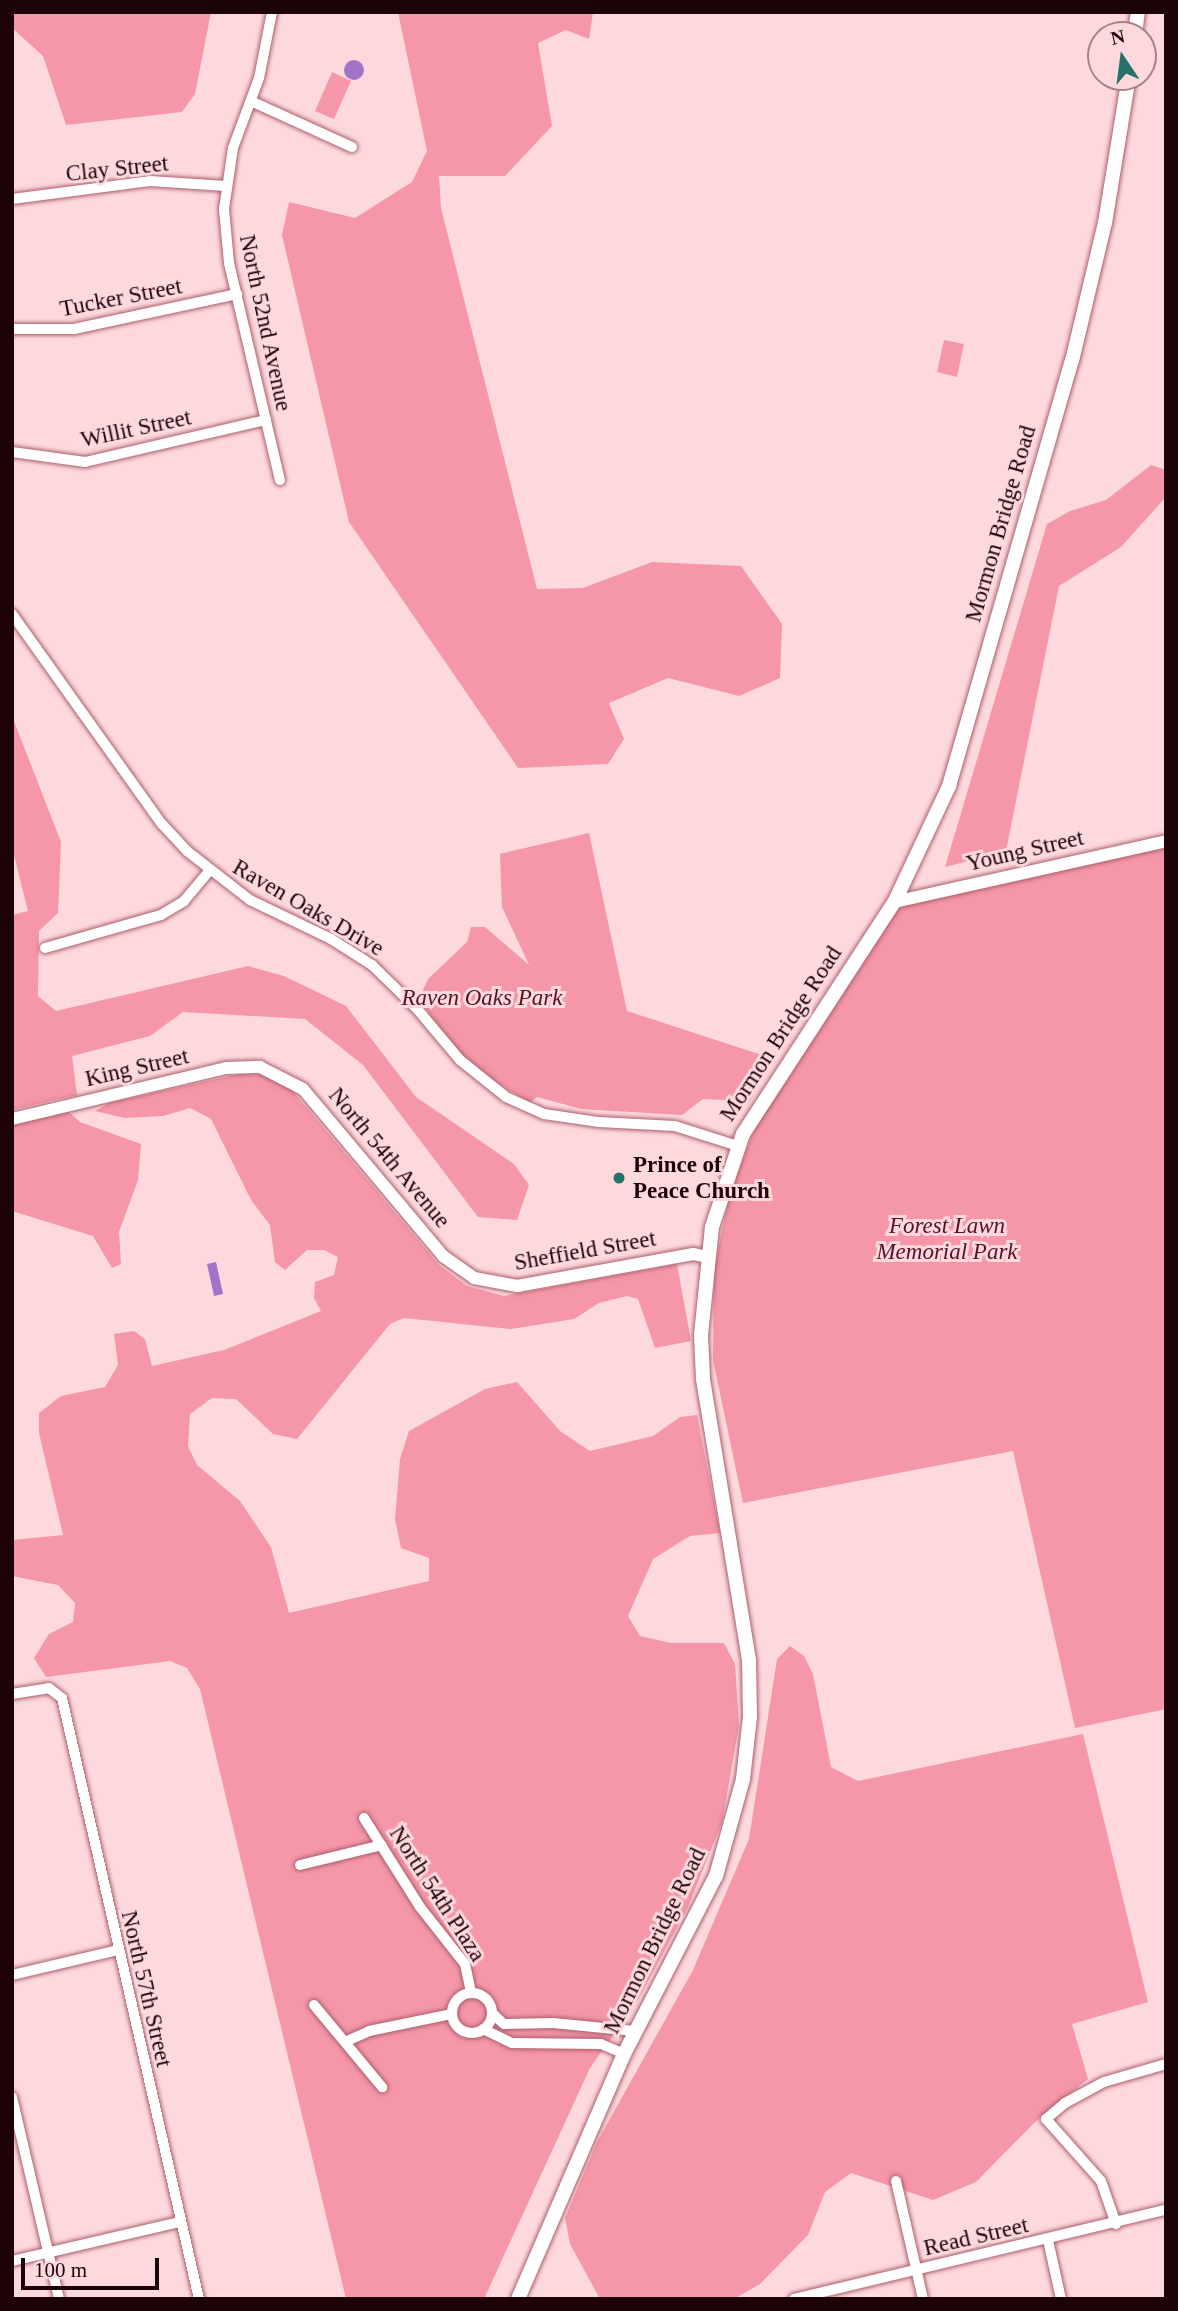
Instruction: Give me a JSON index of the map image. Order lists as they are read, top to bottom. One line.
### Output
{"streets":{"main road":["Mormon Bridge Road"],"street":["Clay Street","Tucker Street","North 52nd Avenue","Willit Street","Young Street","Raven Oaks Drive","King Street","North 54th Avenue","Sheffield Street","North 54th Plaza","North 57th Street","Read Street"]},"crossings":[["Clay Street","North 52nd Avenue"],["Tucker Street","North 52nd Avenue"],["North 52nd Avenue","Willit Street"],["Mormon Bridge Road","Young Street"],["Mormon Bridge Road","Raven Oaks Drive"],["Mormon Bridge Road","Sheffield Street"],["King Street","North 54th Avenue"],["North 54th Avenue","Sheffield Street"]],"parks":["Raven Oaks Park","Forest Lawn Memorial Park"],"places":["Prince of Peace Church"],"scale_bar":"100 m","north":"top"}
